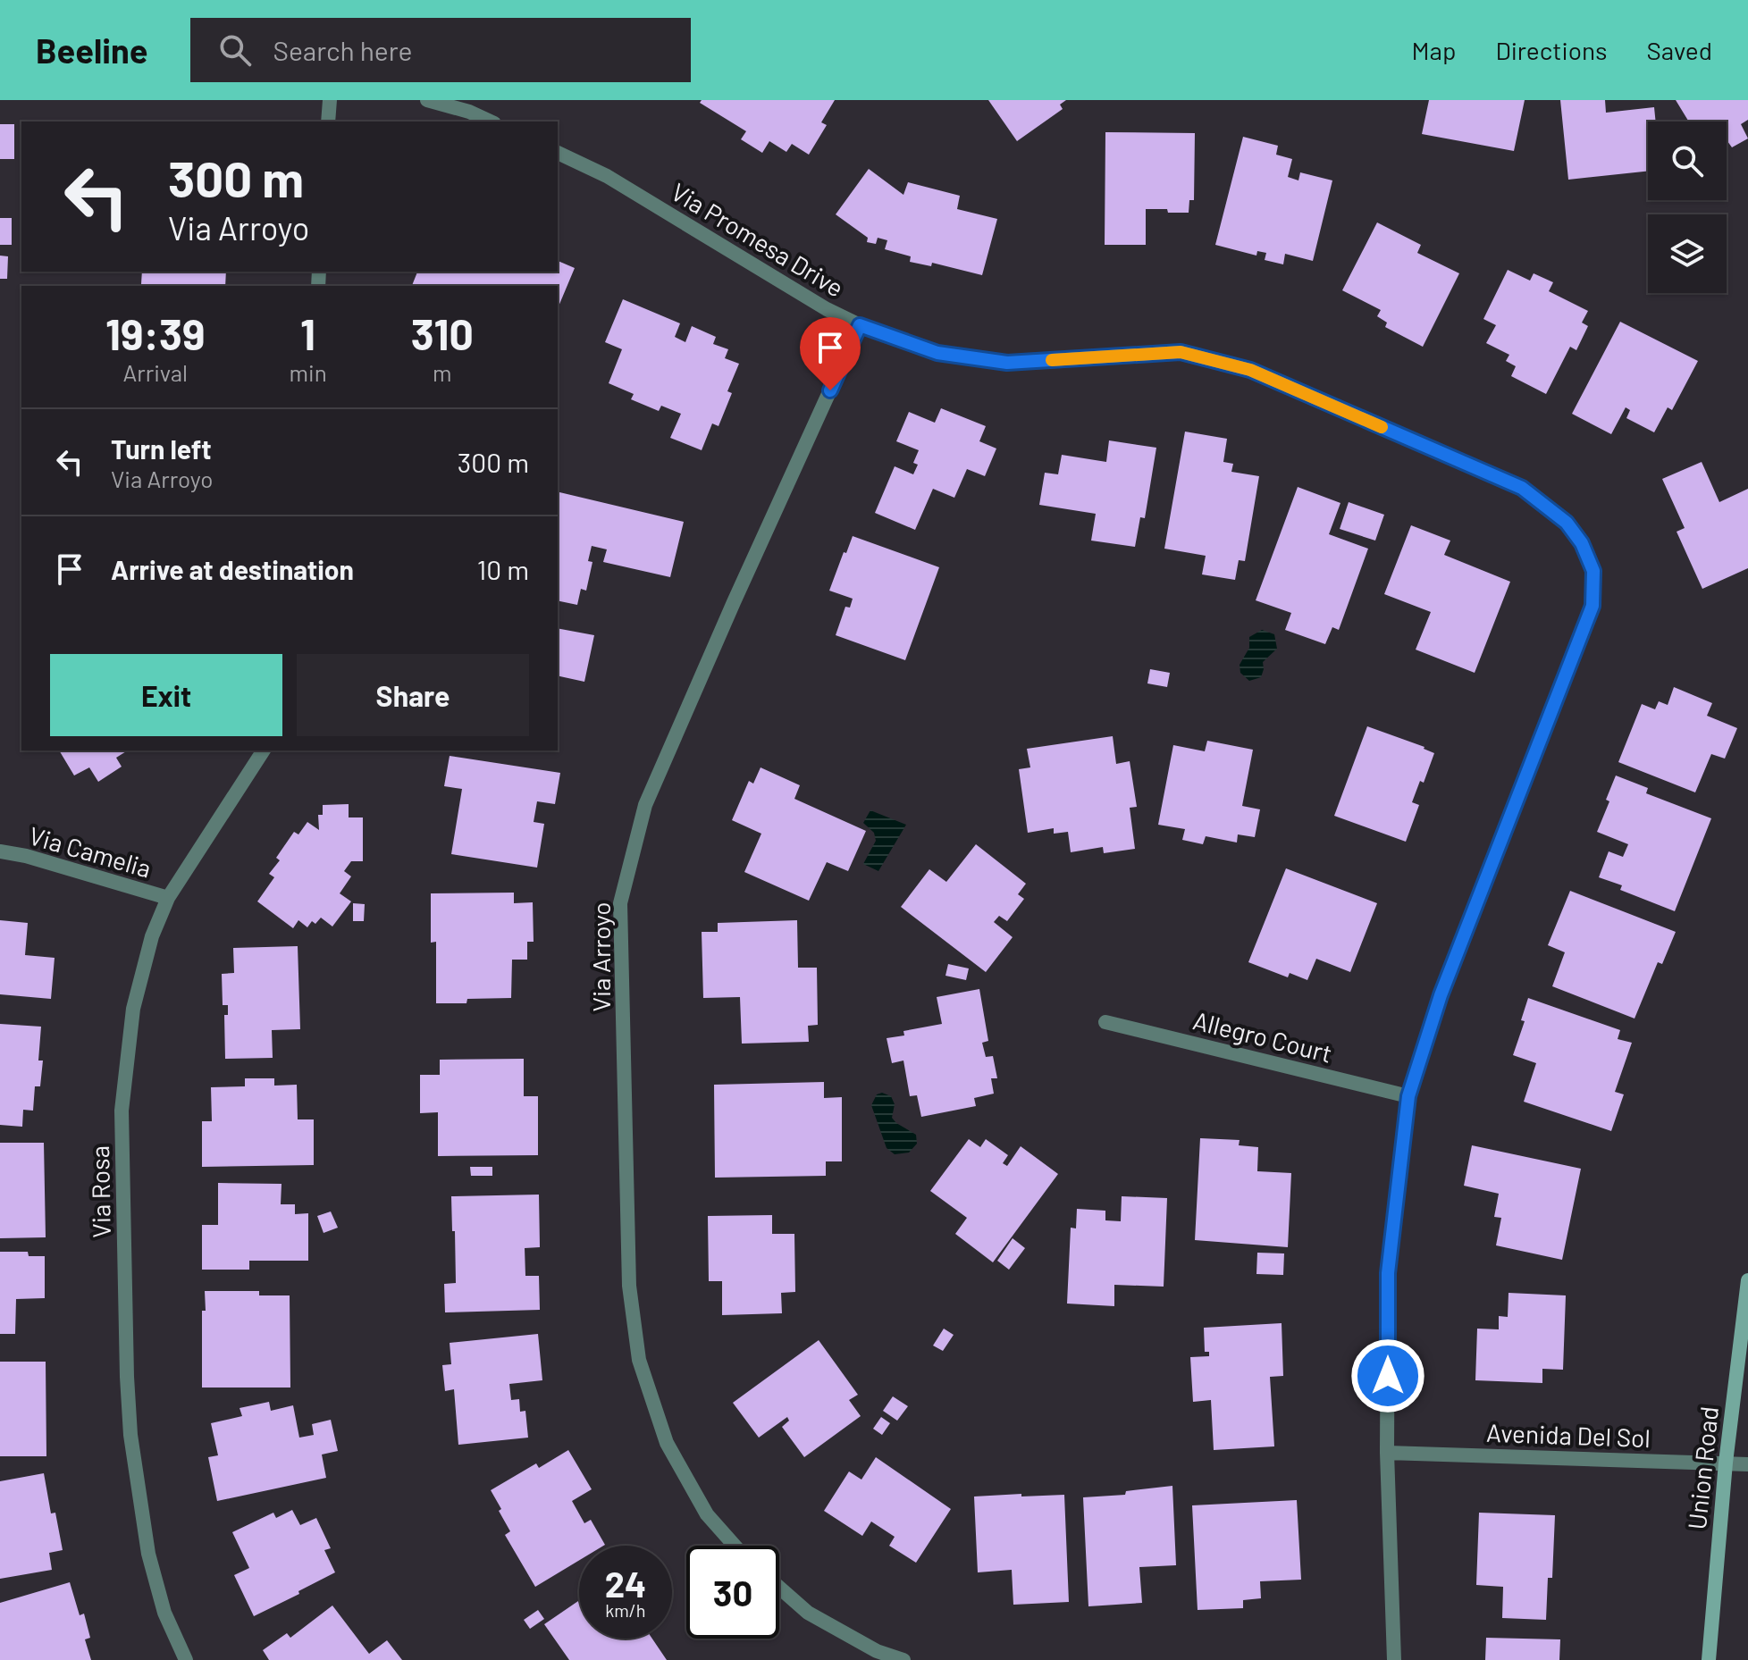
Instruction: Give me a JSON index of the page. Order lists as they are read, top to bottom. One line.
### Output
{"streets":{"main road":["Union Road"],"street":["Via Promesa Drive","Via Camelia","Via Arroyo","Allegro Court","Via Rosa","Avenida Del Sol"]},"crossings":[["Via Promesa Drive","Via Arroyo"],["Via Promesa Drive","Allegro Court"],["Via Promesa Drive","Avenida Del Sol"],["Via Camelia","Via Rosa"],["Avenida Del Sol","Union Road"]],"page":{"header":"Beeline","search":"Search here","nav":["Map","Directions","Saved"],"turn":["300 m","Via Arroyo"],"eta":["19:39","Arrival","1","min","310","m"],"list":[{"name":"Turn left","note":"Via Arroyo","value":"300 m"},{"name":"Arrive at destination","value":"10 m"}],"buttons":["Exit","Share"],"speed":"24 km/h","limit":"30"}}
